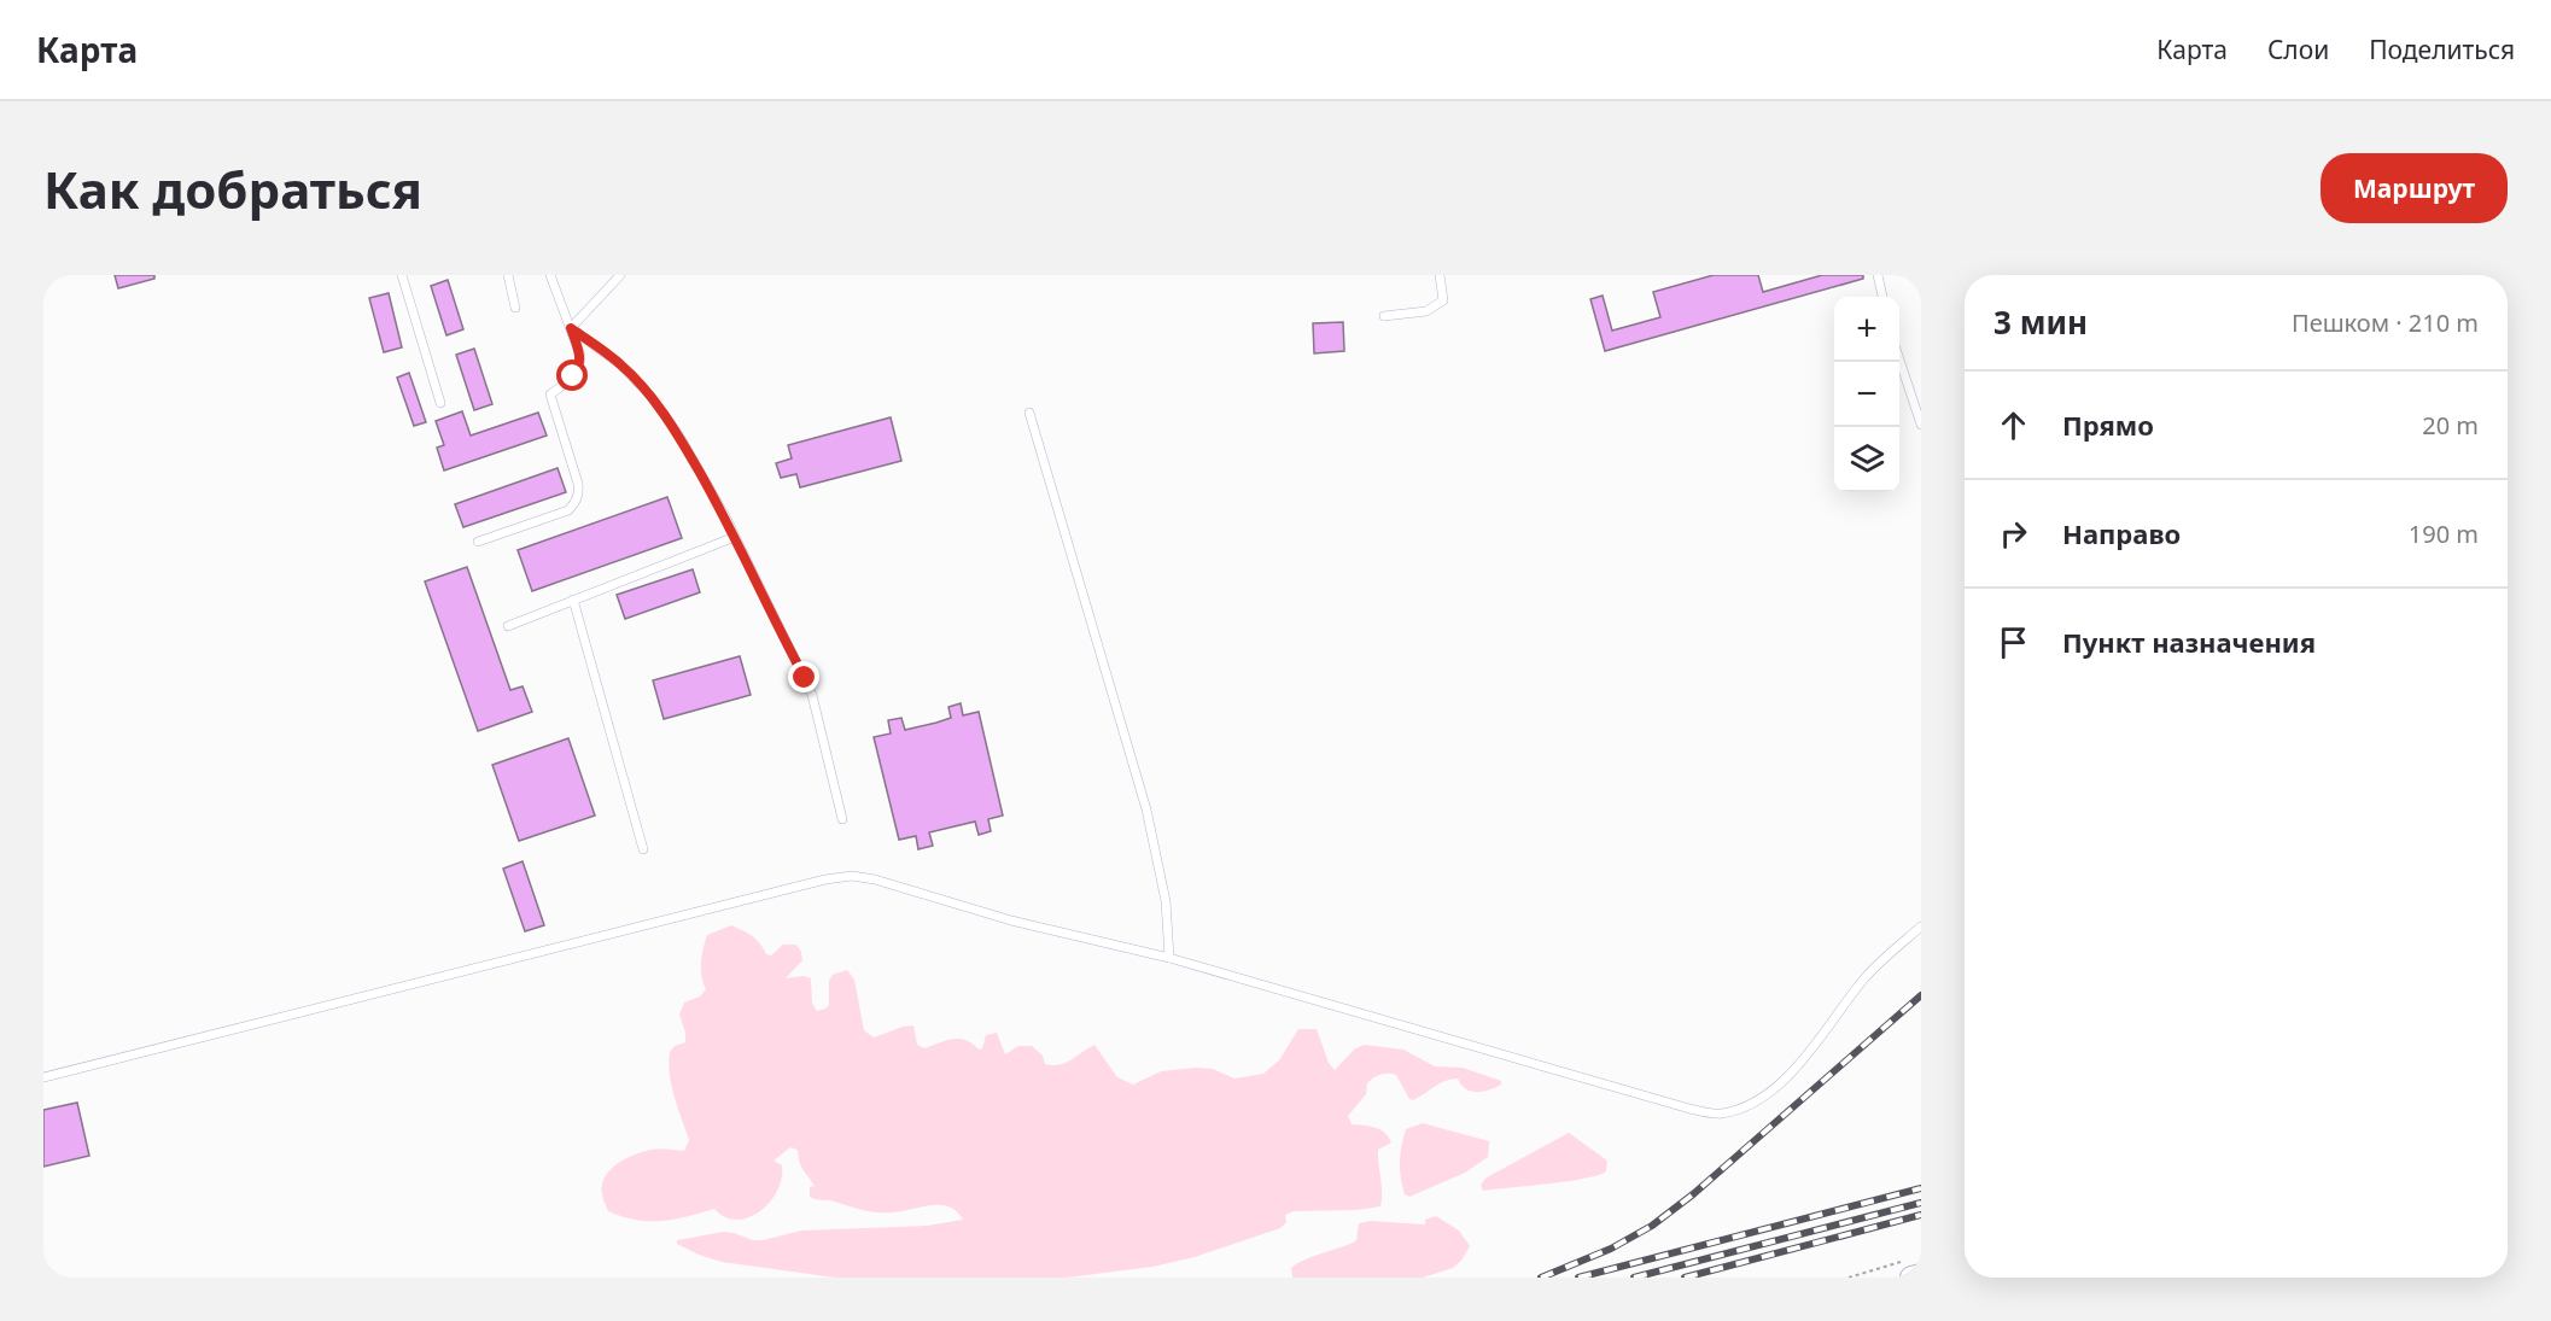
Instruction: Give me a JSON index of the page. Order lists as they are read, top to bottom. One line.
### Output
{"page":{"header":"Карта","nav":["Карта","Слои","Поделиться"],"buttons":"Маршрут","title":"Как добраться","heading":["3 мин","Пешком · 210 m"],"map_buttons":["+","−"],"list":[["Прямо","20 m"],["Направо","190 m"],"Пункт назначения"]}}
